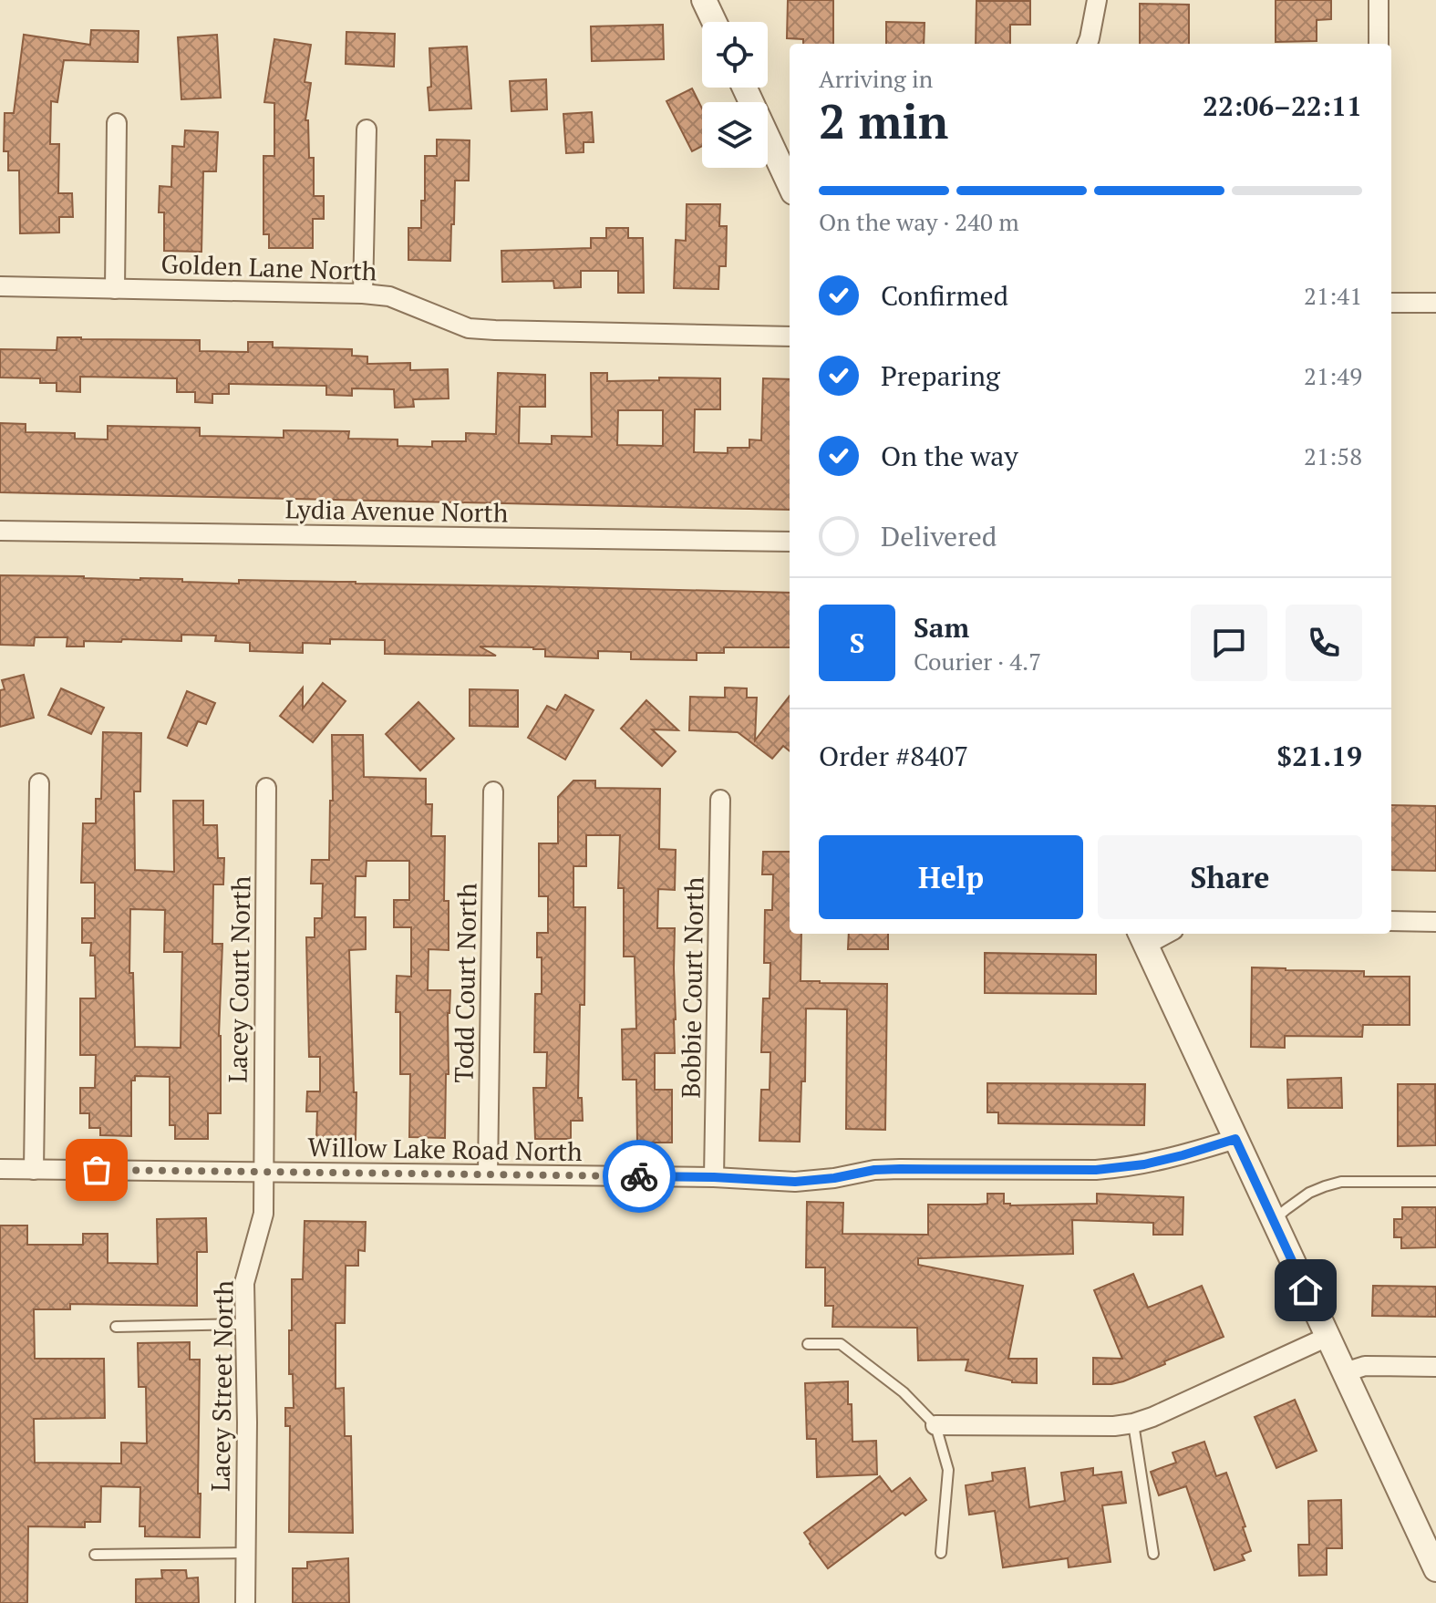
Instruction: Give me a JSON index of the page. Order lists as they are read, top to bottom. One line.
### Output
{"streets":{"street":["Golden Lane North","Lydia Avenue North","Lacey Court North","Todd Court North","Bobbie Court North","Willow Lake Road North","Lacey Street North"]},"crossings":[["Lacey Court North","Willow Lake Road North"],["Lacey Court North","Lacey Street North"],["Todd Court North","Willow Lake Road North"],["Bobbie Court North","Willow Lake Road North"],["Willow Lake Road North","Lacey Street North"]],"page":{"heading":["2 min","Arriving in","22:06–22:11"],"panel":["Sam","Courier · 4.7","Order #8407","$21.19"],"bar":"On the way · 240 m","list":[["Confirmed","21:41"],["Preparing","21:49"],["On the way","21:58"],"Delivered"],"round":"S","buttons":["Help","Share"]}}
